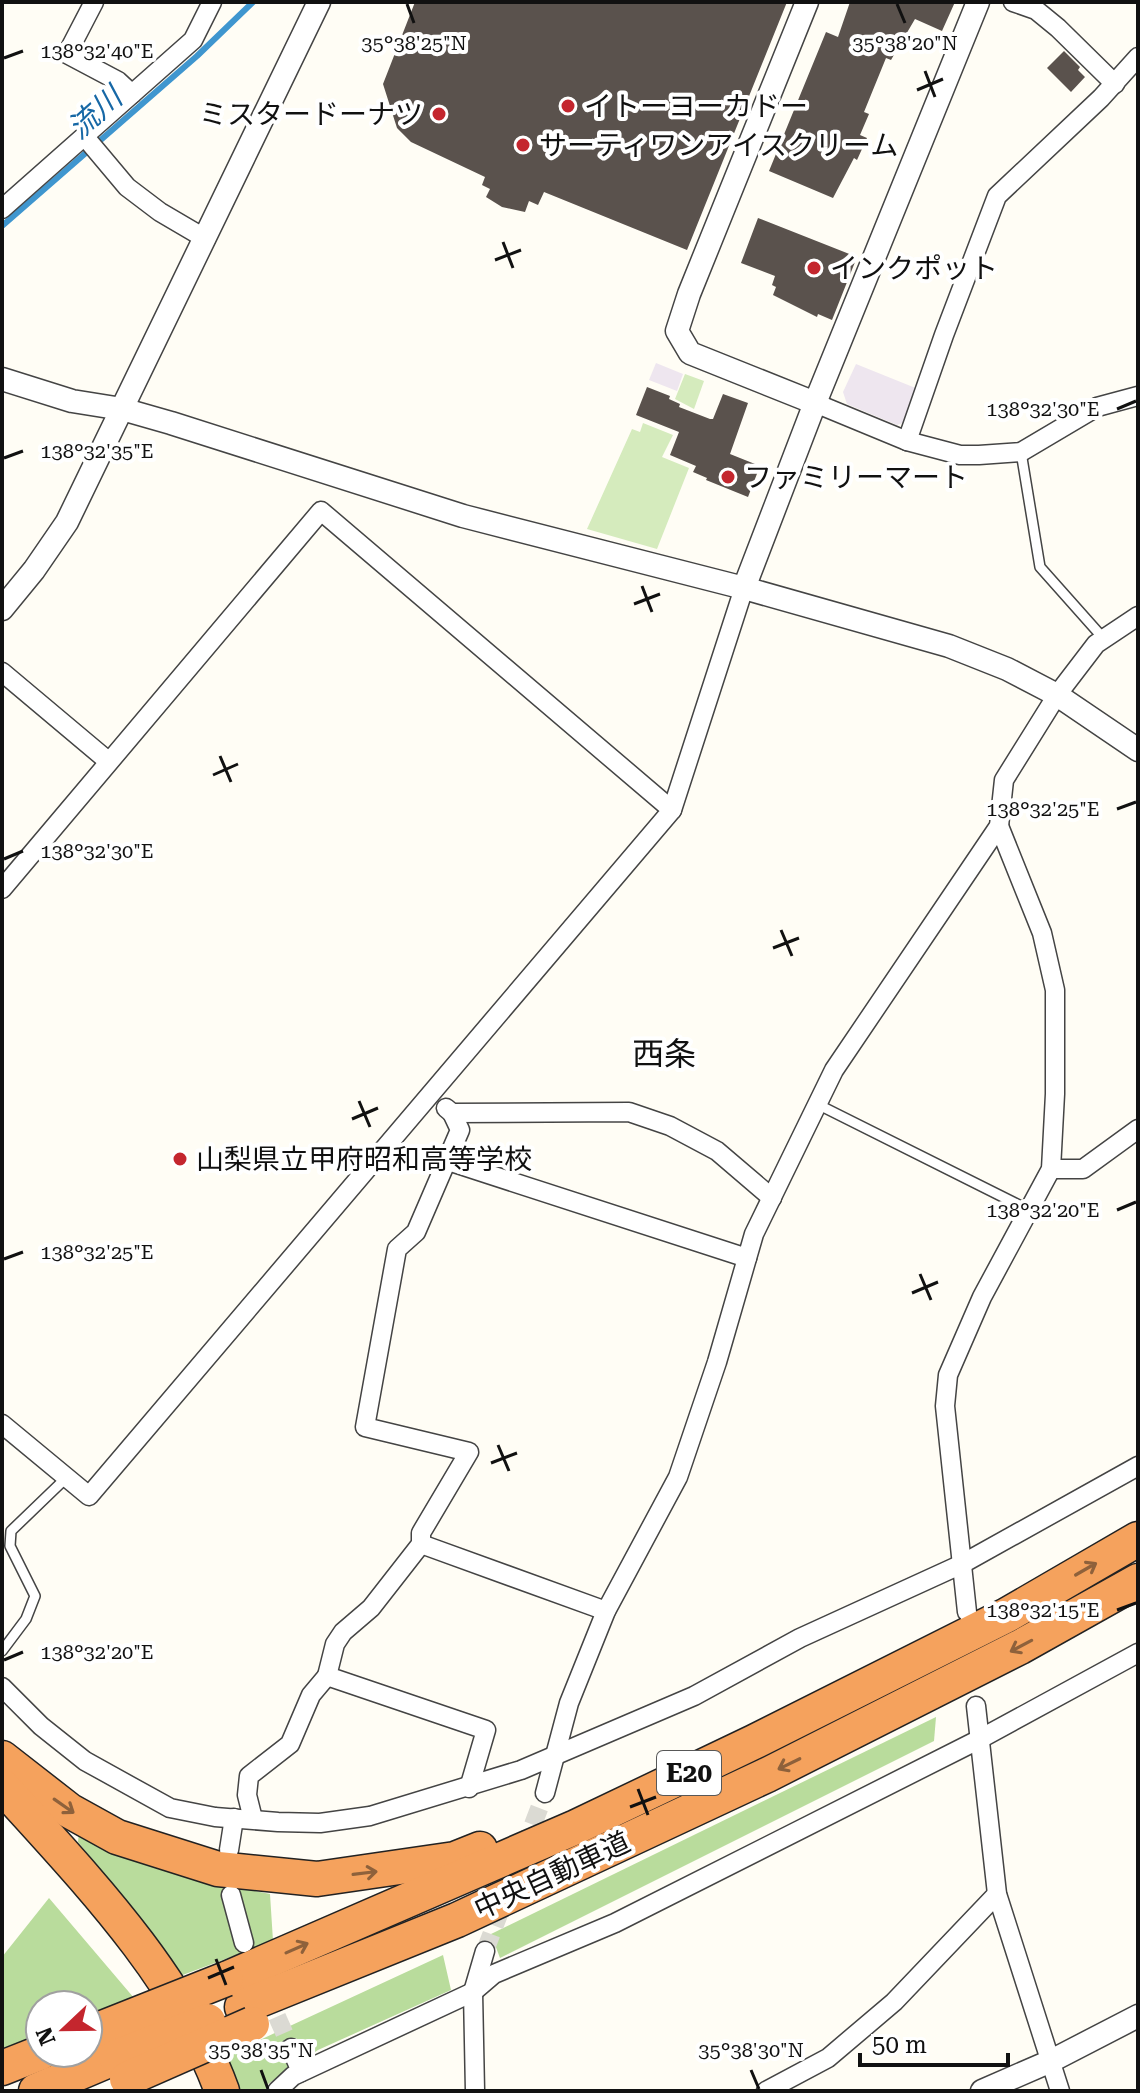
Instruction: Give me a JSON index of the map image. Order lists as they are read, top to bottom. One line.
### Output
{"streets":{"highway":["E20","中央自動車道"]},"districts":["西条"],"water":["流川"],"places":["イトーヨーカドー","ミスタードーナツ","サーティワンアイスクリーム","インクポット","ファミリーマート","山梨県立甲府昭和高等学校"],"scale_bar":"50 m","north":"left","coordinates":["35°38'25\"N","35°38'20\"N","138°32'40\"E","138°32'30\"E","138°32'35\"E","138°32'25\"E","138°32'20\"E","138°32'15\"E","35°38'35\"N","35°38'30\"N"]}
